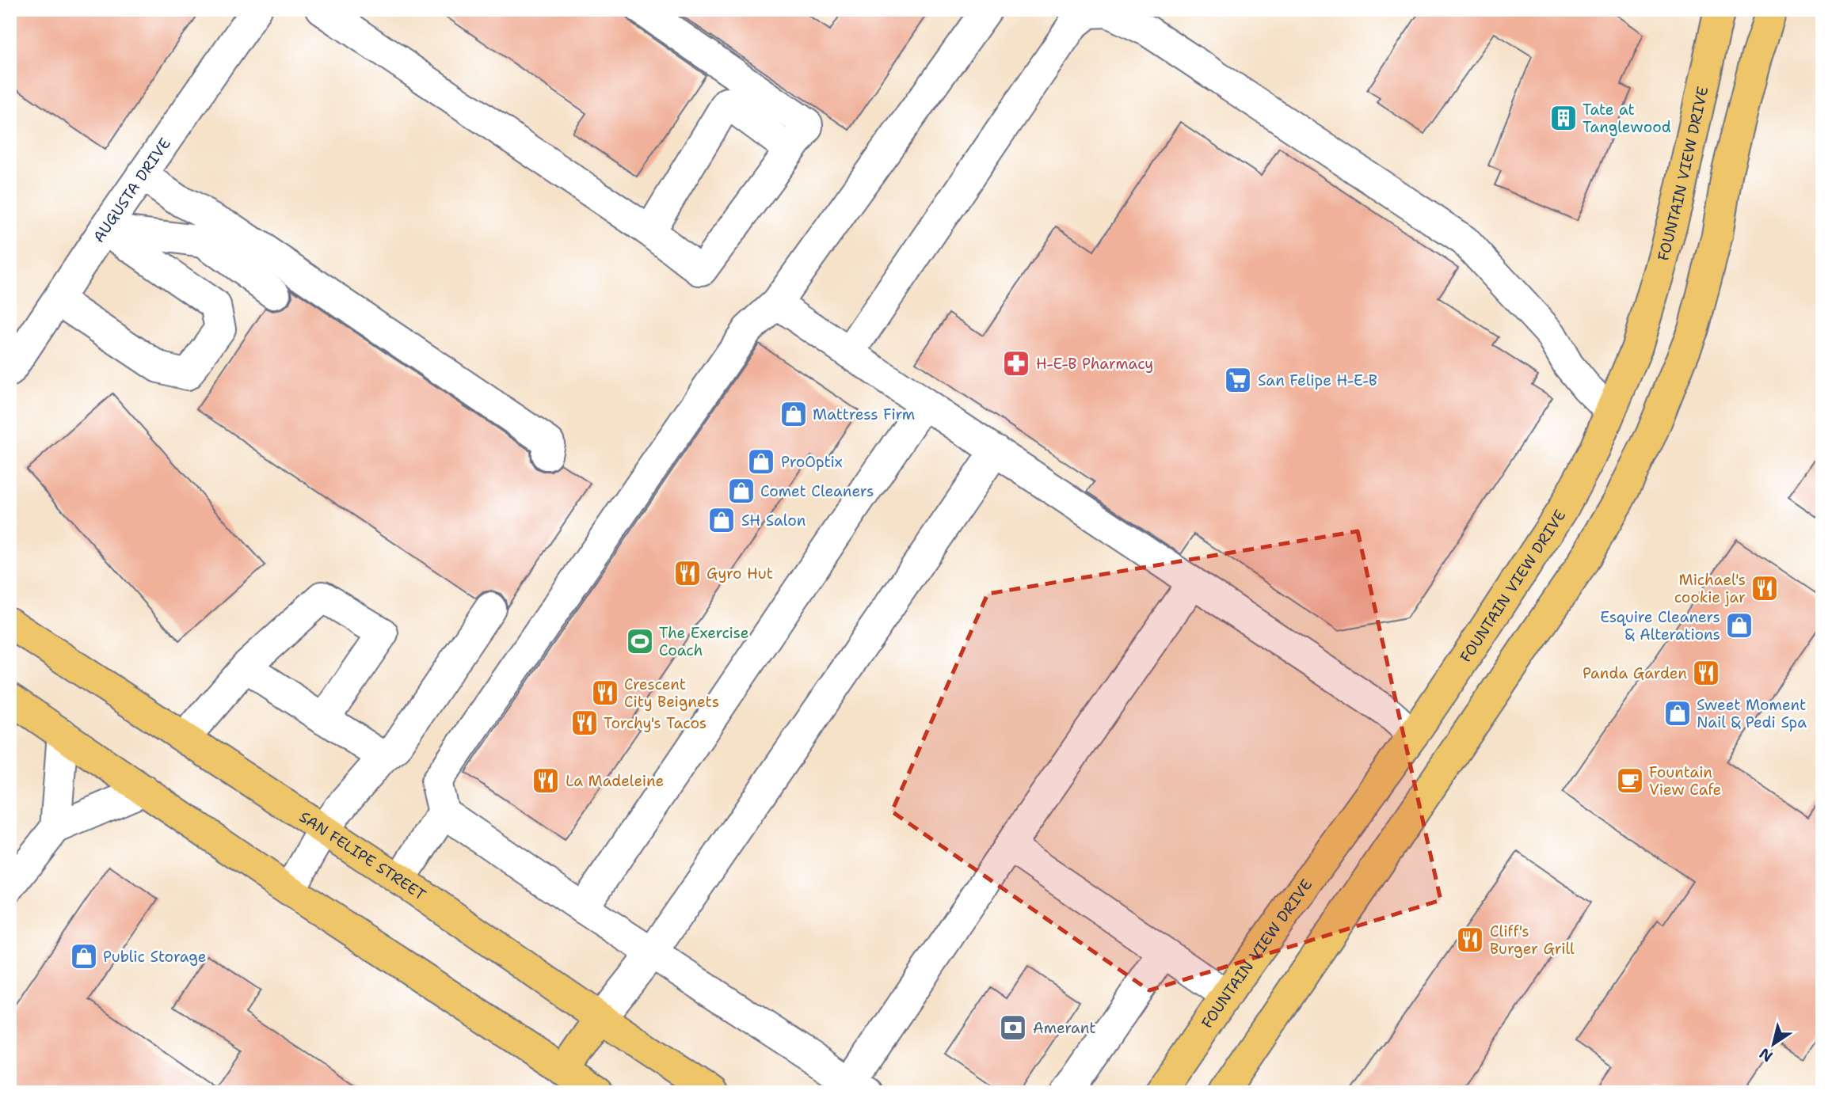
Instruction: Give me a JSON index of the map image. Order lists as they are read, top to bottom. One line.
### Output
{"streets":{"main road":["FOUNTAIN VIEW DRIVE","SAN FELIPE STREET"],"street":["AUGUSTA DRIVE"]},"places":{"building":["Tate at Tanglewood"],"pharmacy":["H-E-B Pharmacy"],"supermarket":["San Felipe H-E-B"],"shop":["Mattress Firm","ProOptix","Comet Cleaners","SH Salon","Esquire Cleaners & Alterations","Sweet Moment Nail & Pedi Spa","Public Storage"],"restaurant":["Gyro Hut","Michael's cookie jar","Panda Garden","Crescent City Beignets","Torchy's Tacos","La Madeleine","Cliff's Burger Grill"],"sports":["The Exercise Coach"],"cafe":["Fountain View Cafe"],"bank":["Amerant"]},"north":"bottom left"}
